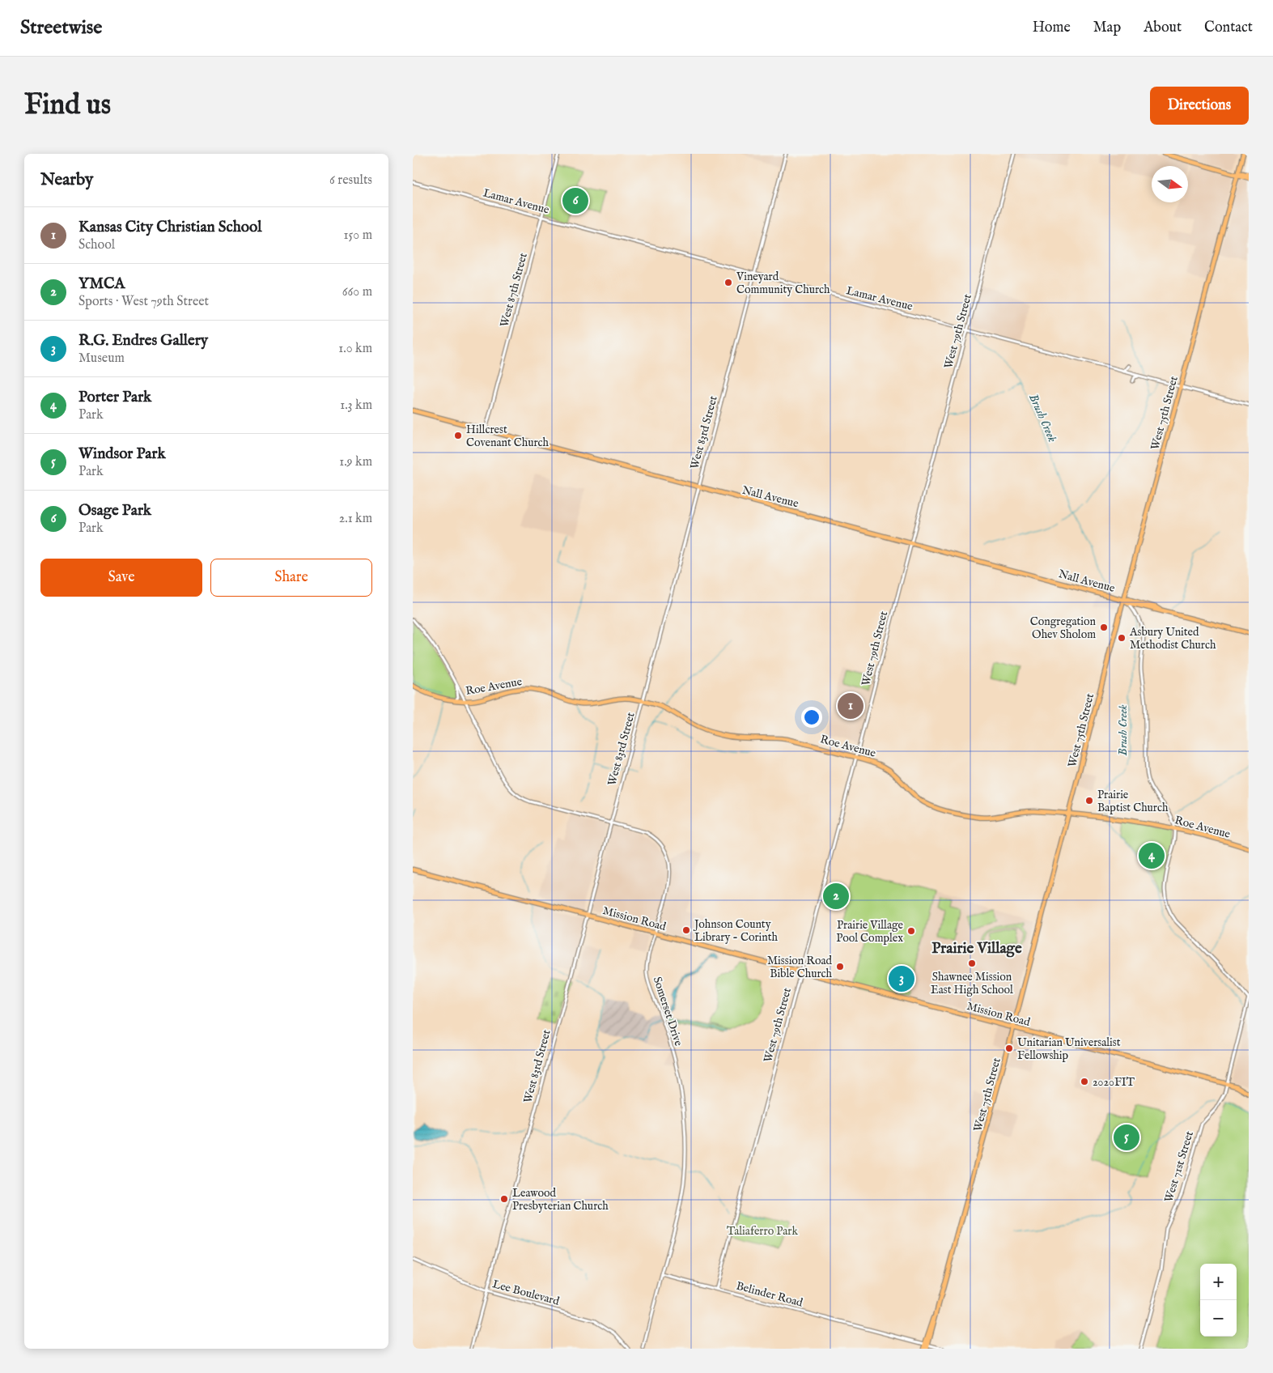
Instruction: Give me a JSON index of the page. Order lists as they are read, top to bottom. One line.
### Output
{"streets":{"main road":["West 75th Street","Nall Avenue","Roe Avenue","Mission Road"],"street":["Lamar Avenue","West 87th Street","West 79th Street","West 83rd Street","Somerset Drive","West 71st Street","Lee Boulevard","Belinder Road"]},"crossings":[["Lamar Avenue","West 87th Street"],["Lamar Avenue","West 79th Street"],["Lamar Avenue","West 75th Street"],["Lamar Avenue","West 83rd Street"],["West 87th Street","Nall Avenue"],["West 79th Street","Nall Avenue"],["West 79th Street","Roe Avenue"],["West 79th Street","Mission Road"],["West 79th Street","Belinder Road"],["West 75th Street","Nall Avenue"],["West 75th Street","Roe Avenue"],["West 75th Street","Mission Road"],["West 75th Street","Belinder Road"],["West 83rd Street","Nall Avenue"],["West 83rd Street","Roe Avenue"],["West 83rd Street","Mission Road"],["West 83rd Street","Somerset Drive"],["West 83rd Street","Lee Boulevard"],["Roe Avenue","Somerset Drive"],["Mission Road","Somerset Drive"],["Mission Road","West 71st Street"],["Somerset Drive","Belinder Road"]],"districts":["Prairie Village"],"water":["Brush Creek"],"parks":["Taliaferro Park"],"places":["Vineyard Community Church","Hillcrest Covenant Church","Congregation Ohev Sholom","Asbury United Methodist Church","Prairie Baptist Church","Johnson County Library - Corinth","Prairie Village Pool Complex","Shawnee Mission East High School","Mission Road Bible Church","Unitarian Universalist Fellowship","2020FIT","Leawood Presbyterian Church"],"north":"right","page":{"header":"Streetwise","nav":["Home","Map","About","Contact"],"buttons":["Directions",["Save","Share"]],"title":"Find us","heading":["Nearby","6 results"],"pins":["6","1","4","2","3","5"],"list":[{"mark":"1","name":"Kansas City Christian School","note":"School","value":"150 m"},{"mark":"2","name":"YMCA","note":"Sports · West 79th Street","value":"660 m"},{"mark":"3","name":"R.G. Endres Gallery","note":"Museum","value":"1.0 km"},{"mark":"4","name":"Porter Park","note":"Park","value":"1.3 km"},{"mark":"5","name":"Windsor Park","note":"Park","value":"1.9 km"},{"mark":"6","name":"Osage Park","note":"Park","value":"2.1 km"}],"map_buttons":["+","−"]}}
